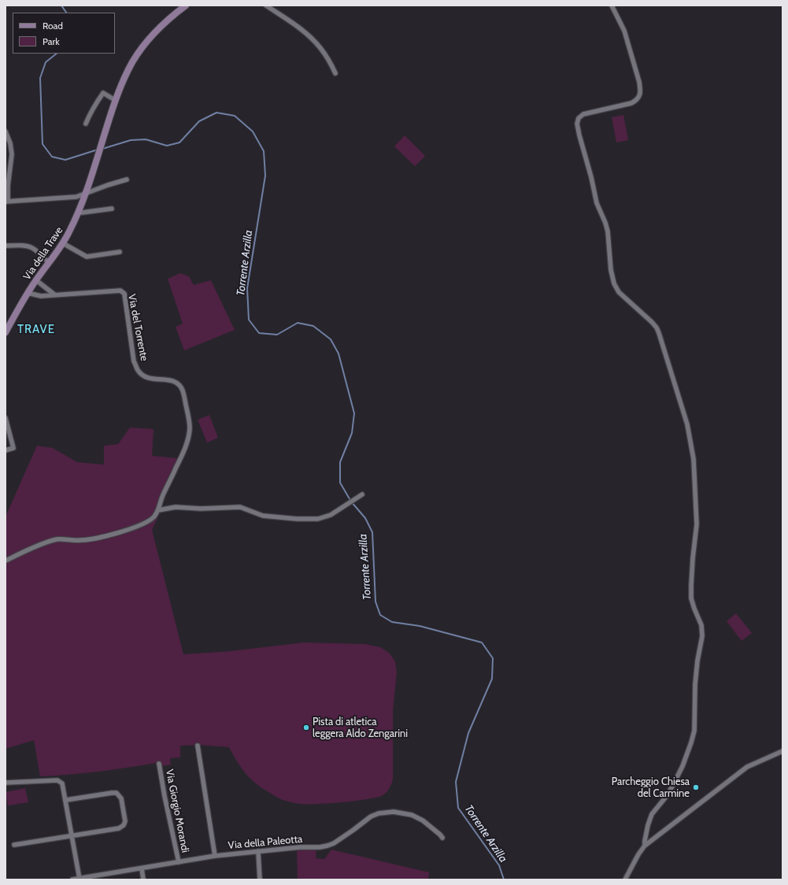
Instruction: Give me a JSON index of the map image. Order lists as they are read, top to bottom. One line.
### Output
{"streets":{"main road":["Via della Trave"],"street":["Via del Torrente","Via Giorgio Morandi","Via della Paleotta"]},"crossings":[["Via della Trave","Via del Torrente"],["Via Giorgio Morandi","Via della Paleotta"]],"districts":["TRAVE"],"water":["Torrente Arzilla"],"places":["Pista di atletica leggera Aldo Zengarini","Parcheggio Chiesa del Carmine"],"legend":["Road","Park"]}
